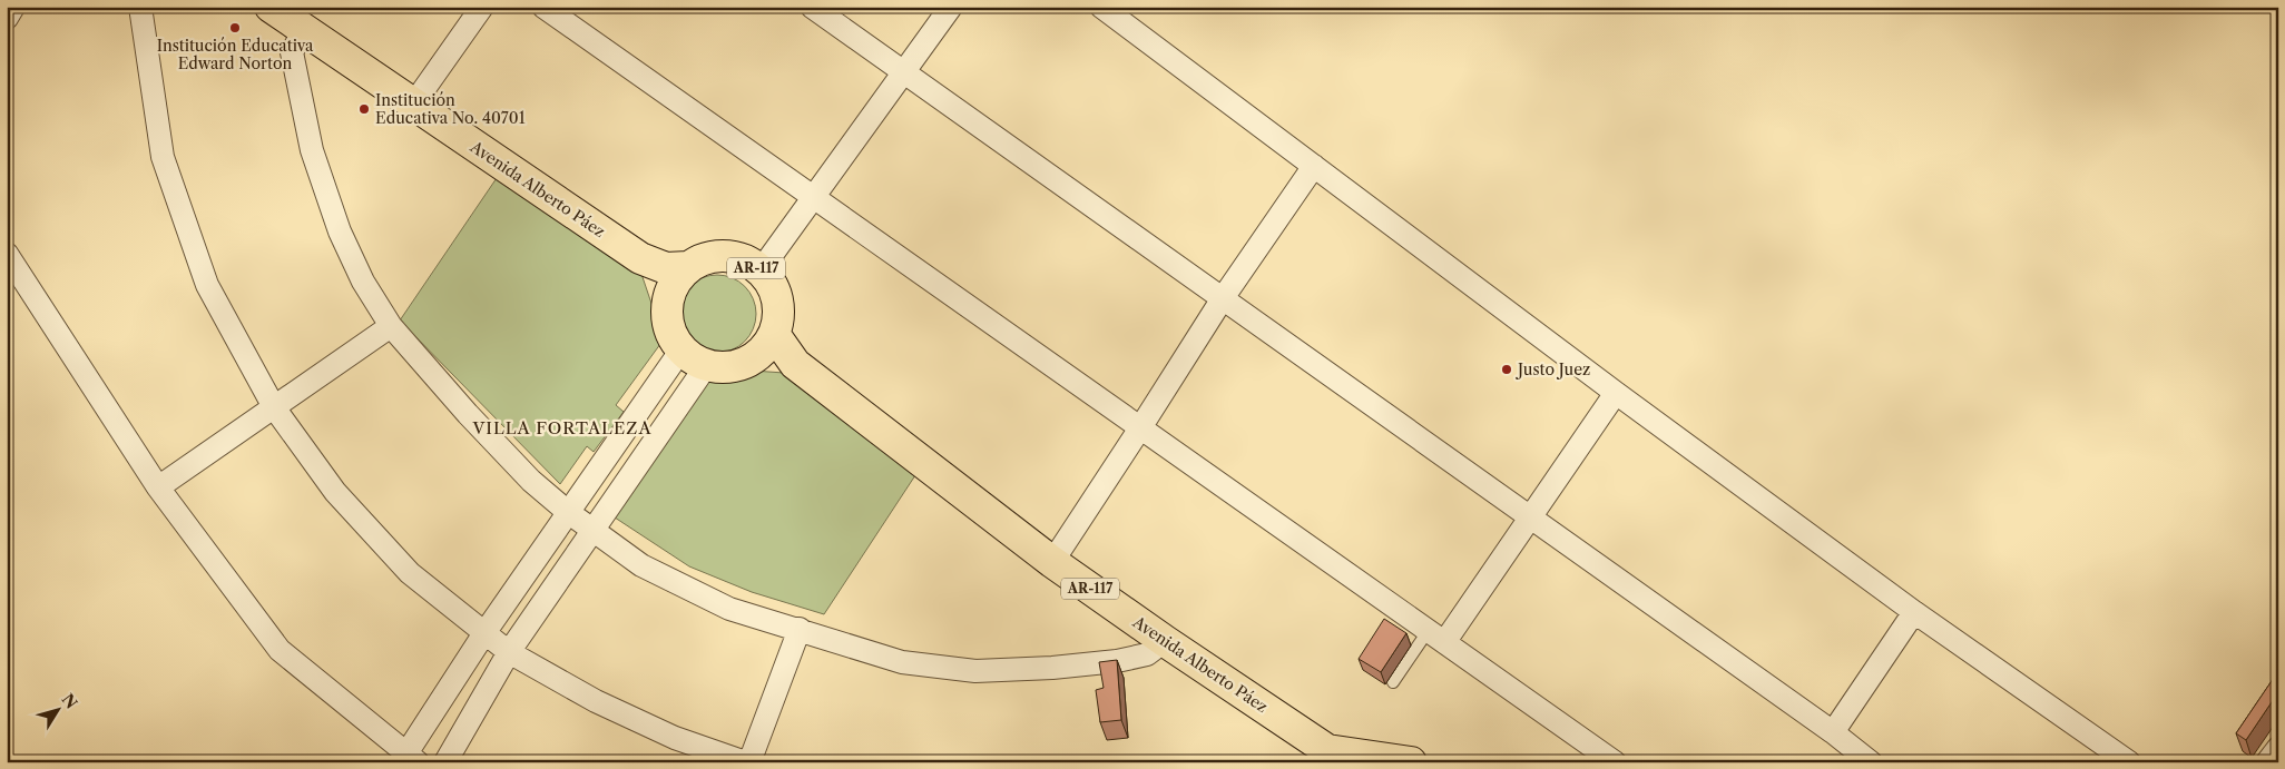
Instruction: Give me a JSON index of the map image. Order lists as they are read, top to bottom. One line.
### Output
{"streets":{"main road":["Avenida Alberto Páez","AR-117"]},"crossings":[["Avenida Alberto Páez","AR-117"]],"districts":["VILLA FORTALEZA"],"places":["Institución Educativa Edward Norton","Institución Educativa No. 40701","Justo Juez"],"north":"top right"}
